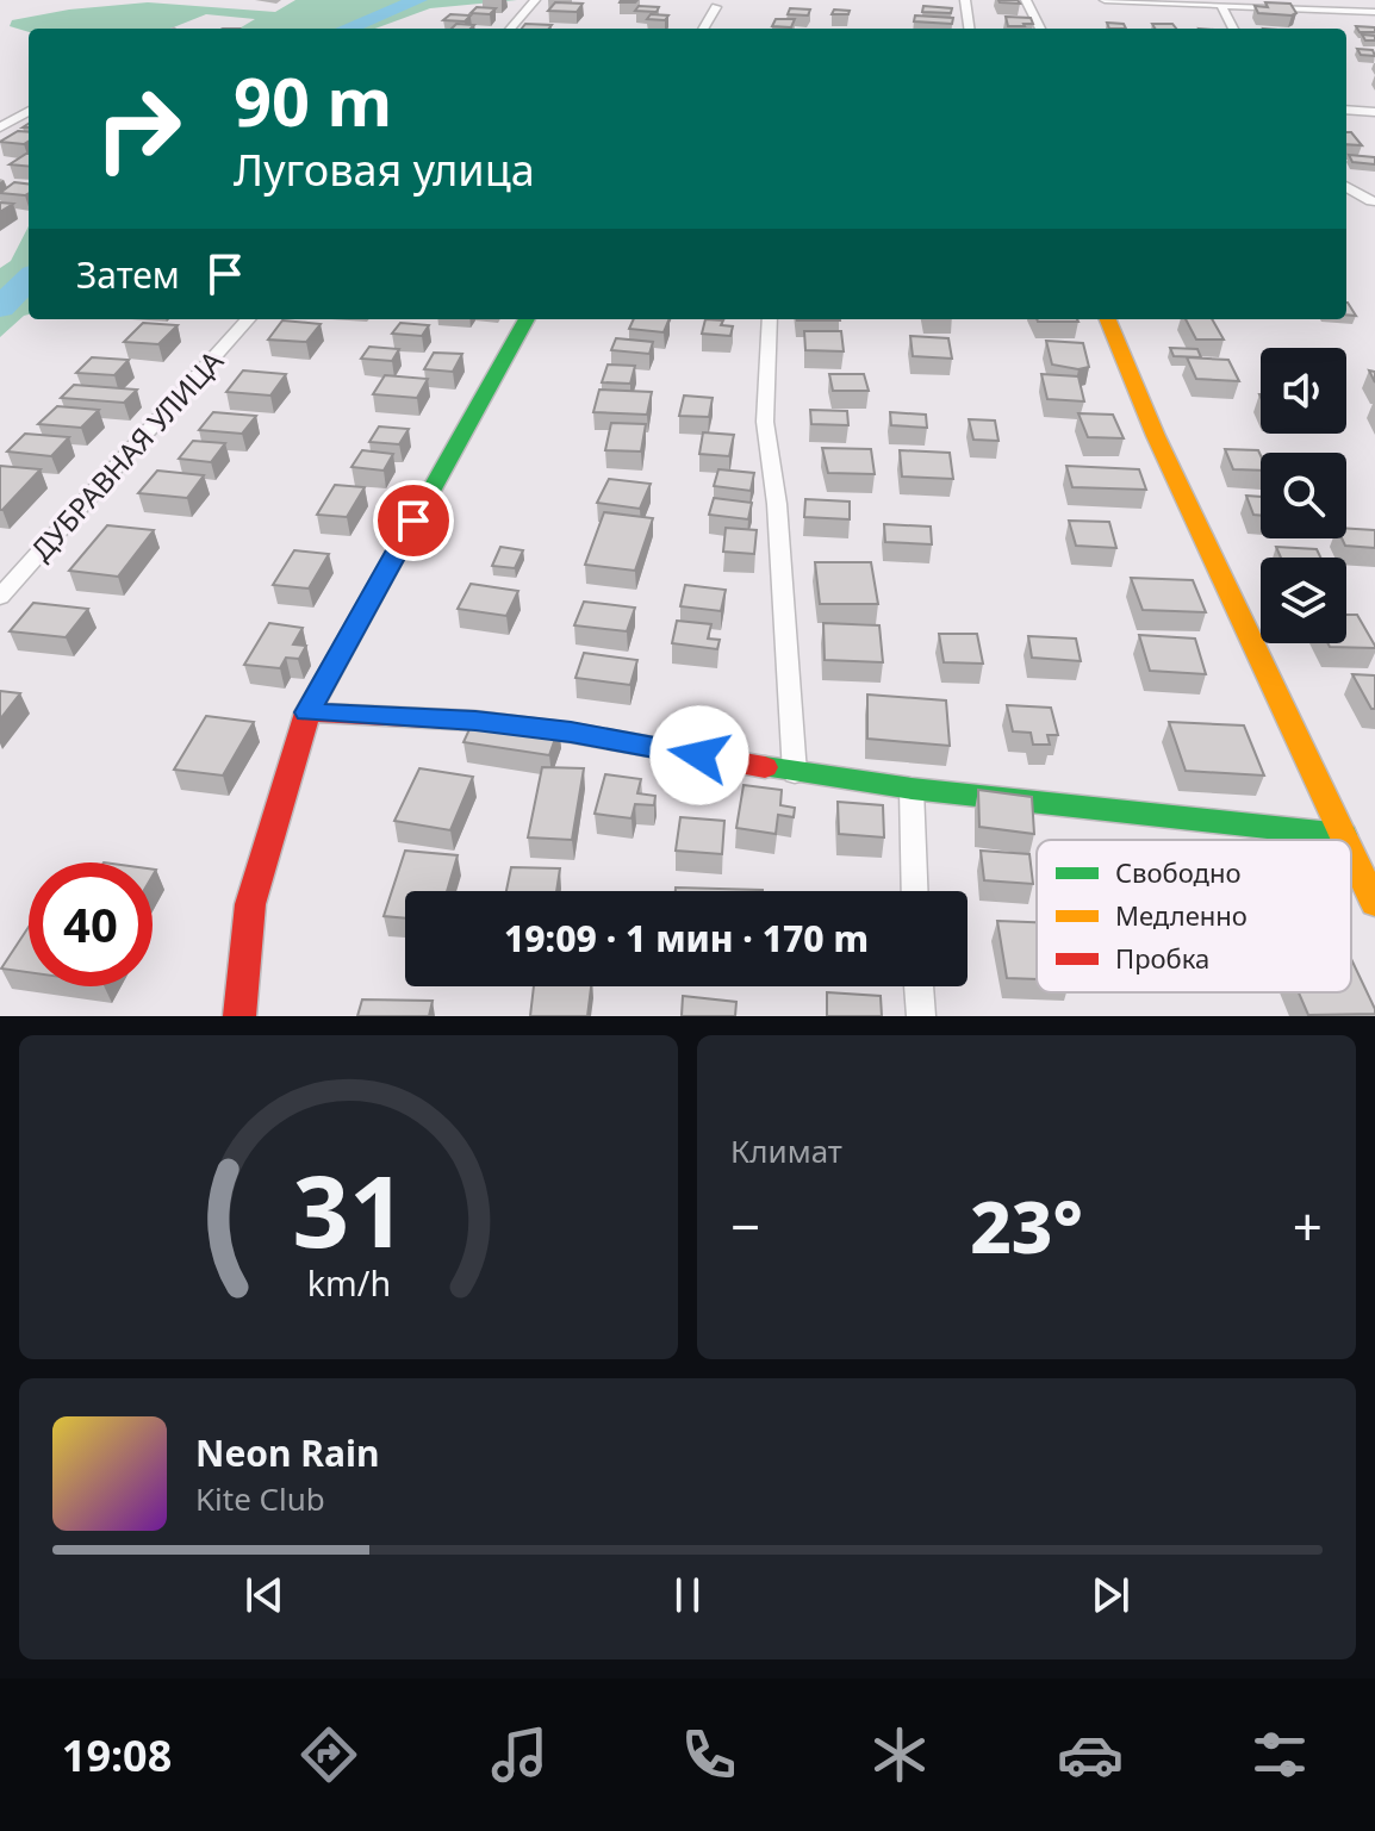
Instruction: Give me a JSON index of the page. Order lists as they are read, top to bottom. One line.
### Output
{"streets":{"street":["ДУБРАВНАЯ УЛИЦА"]},"legend":["Свободно","Медленно","Пробка"],"page":{"turn":["90 m","Луговая улица"],"then":"Затем","limit":"40","trip":"19:09 · 1 мин · 170 m","tile":"Климат","heat":["−","23°","+"],"song":["Neon Rain","Kite Club"],"tabs":"19:08","gauge":["31","km/h"]}}
